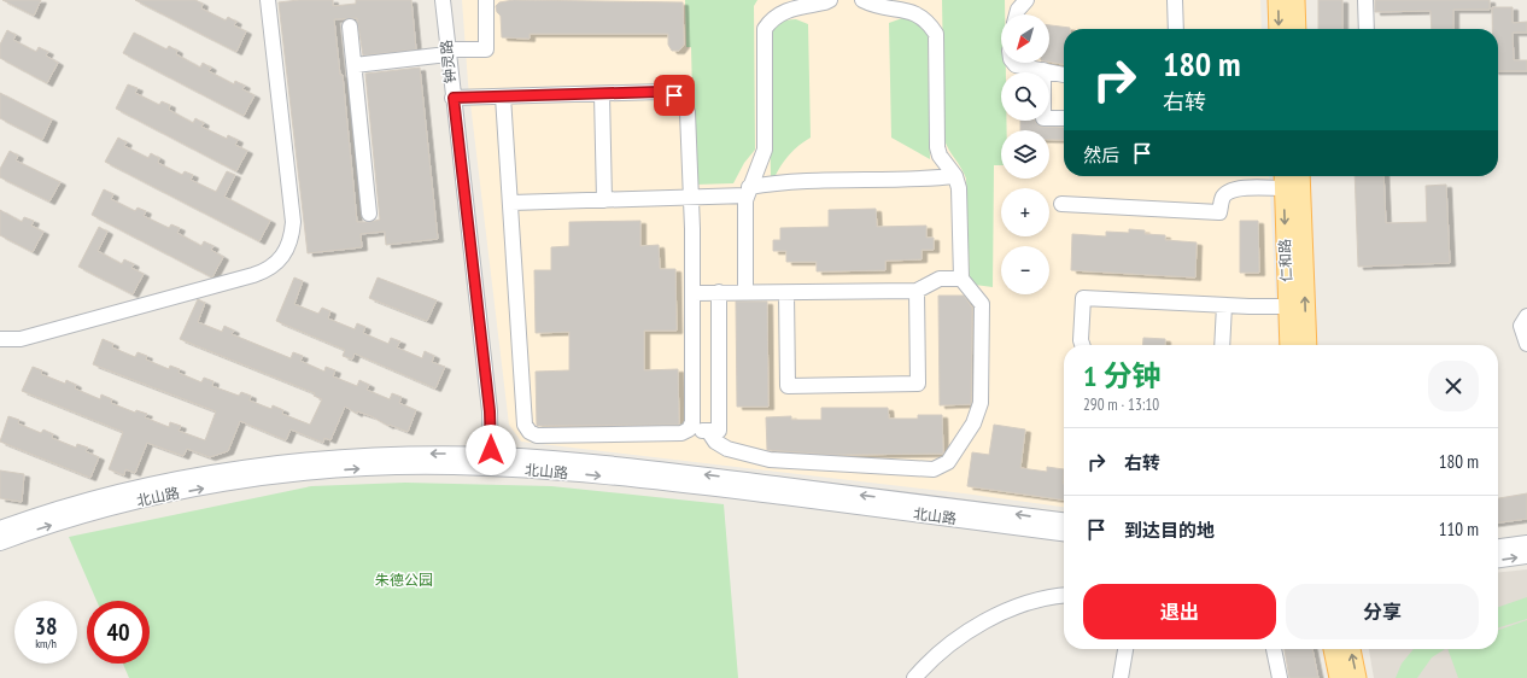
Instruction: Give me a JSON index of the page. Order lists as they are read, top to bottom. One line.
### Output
{"streets":{"main road":["仁和路"],"street":["钟灵路","北山路"]},"crossings":[["钟灵路","北山路"]],"parks":["朱德公园"],"north":"bottom left","page":{"map_buttons":["+","−"],"turn":["180 m","右转"],"then":"然后","heading":["1 分钟","290 m · 13:10"],"list":[{"name":"右转","value":"180 m"},{"name":"到达目的地","value":"110 m"}],"buttons":["退出","分享"],"speed":"38 km/h","limit":"40"}}
